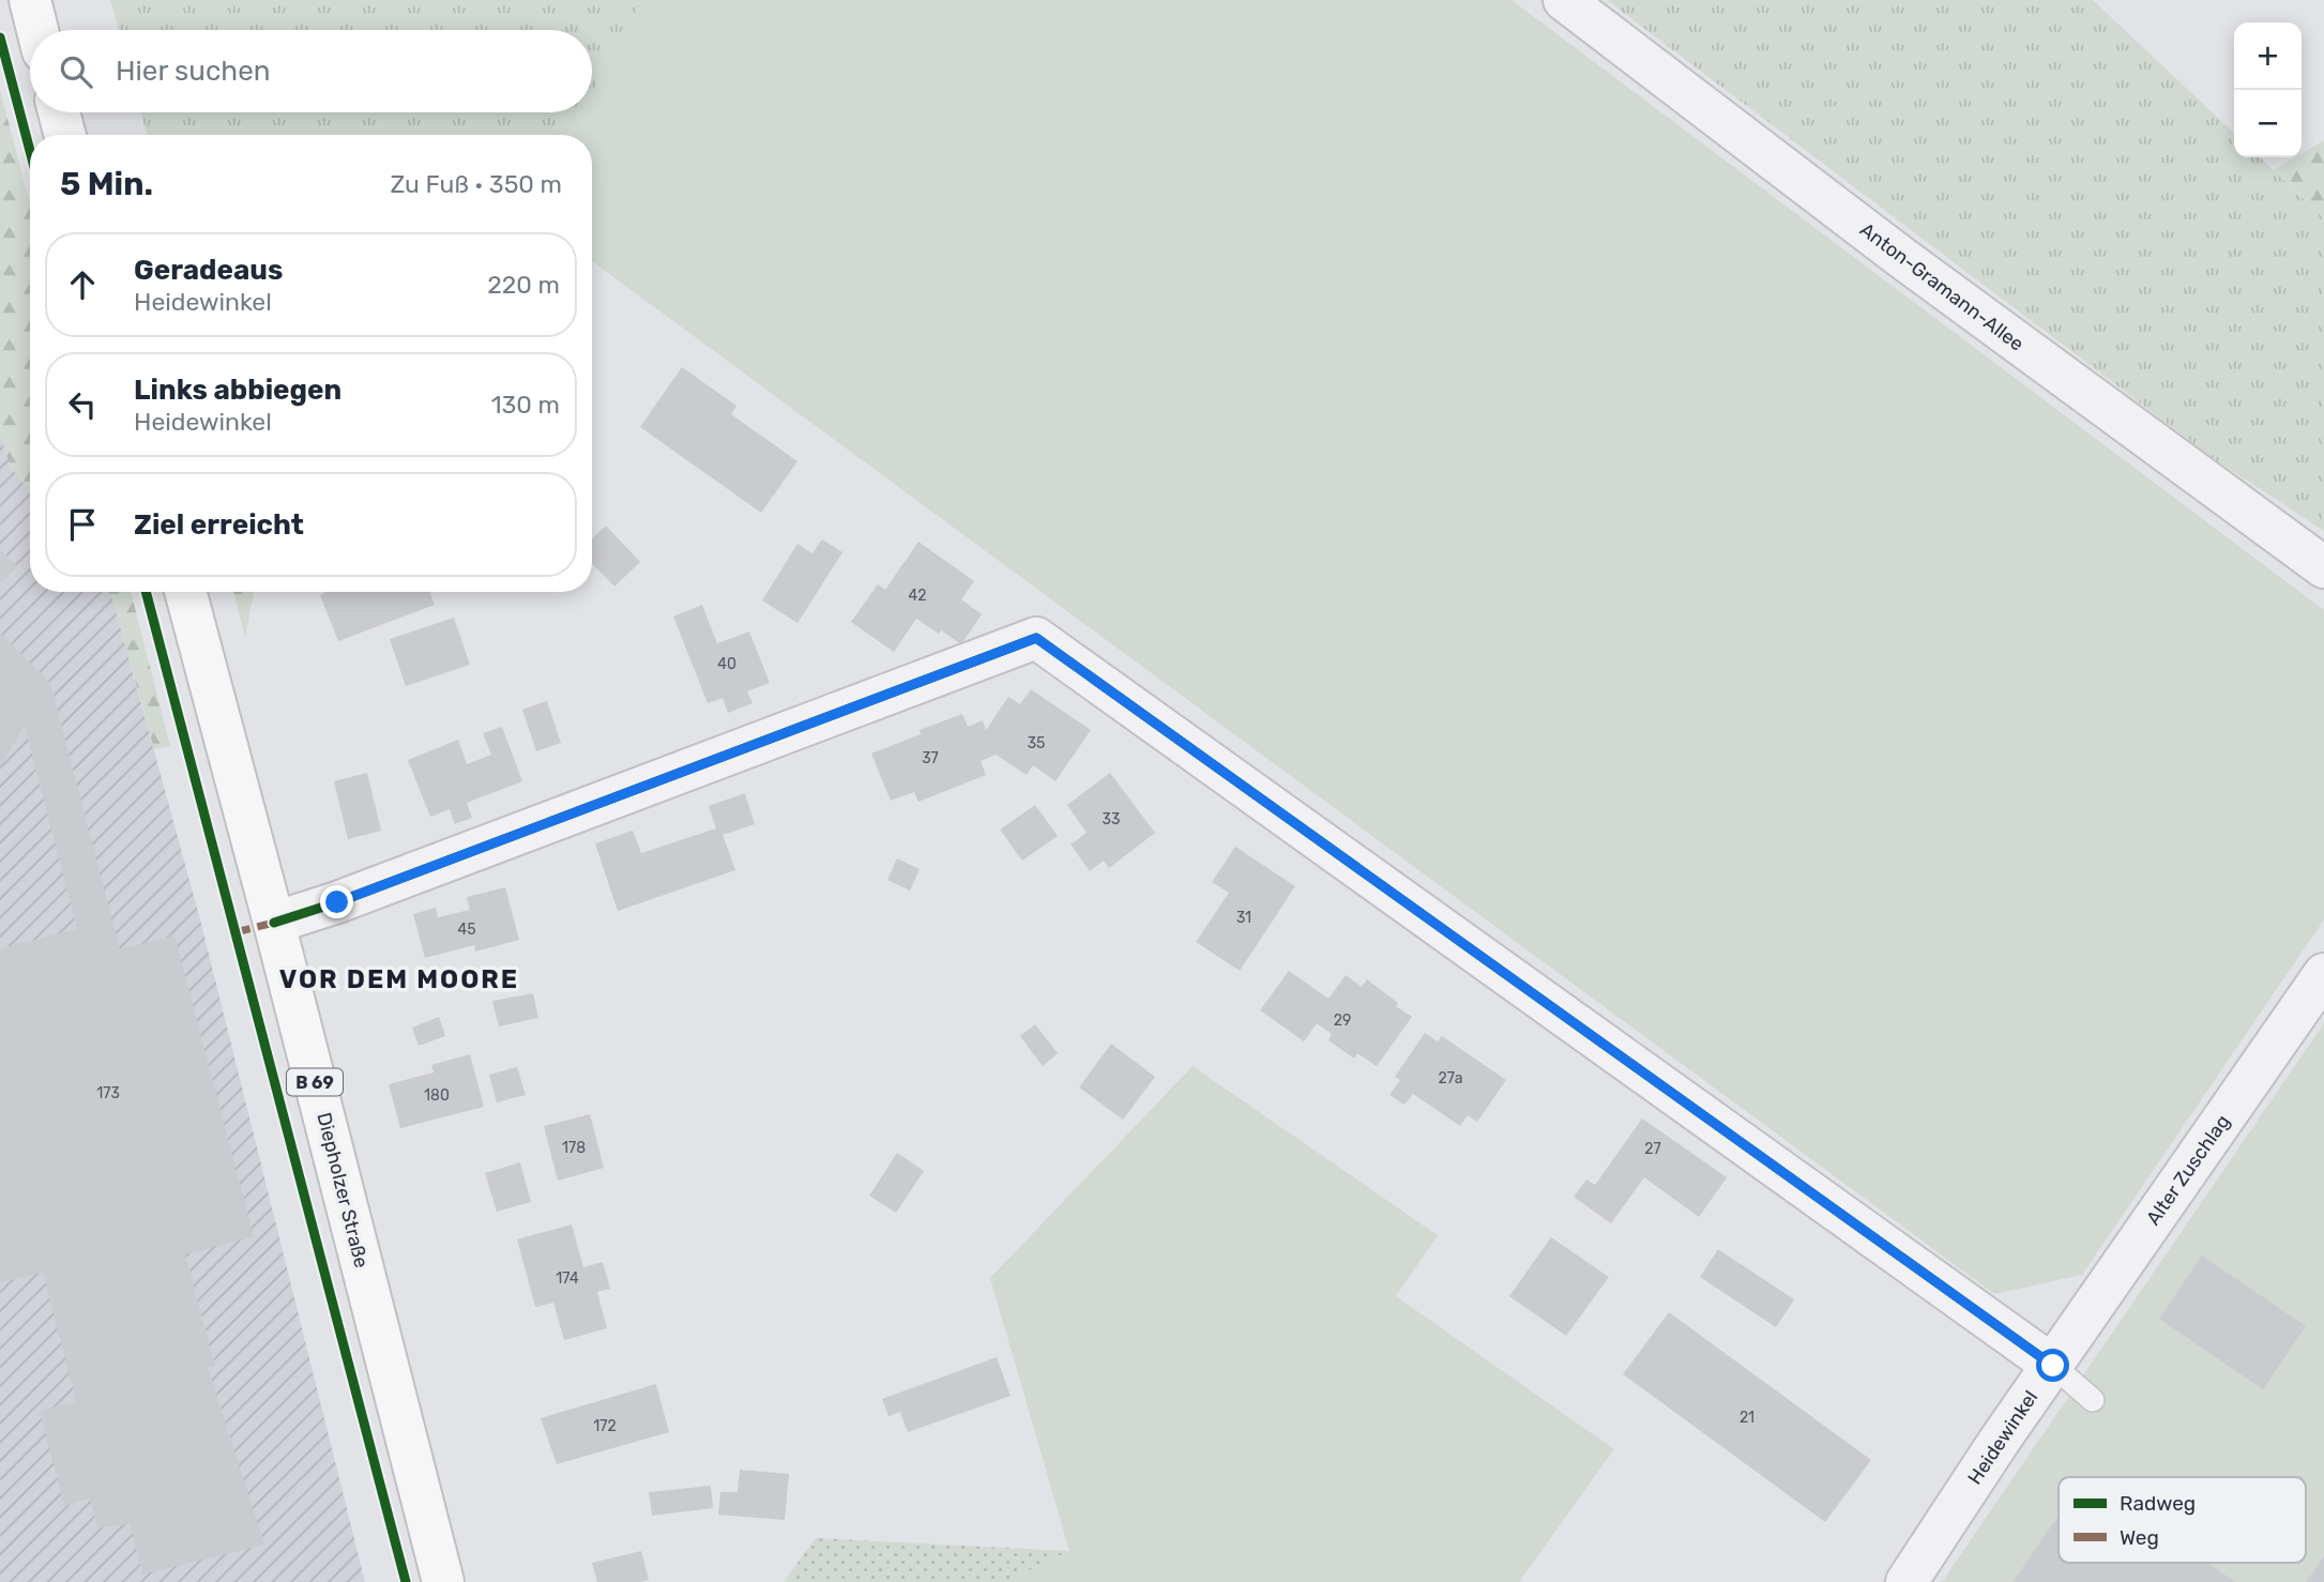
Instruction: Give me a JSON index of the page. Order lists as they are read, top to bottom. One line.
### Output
{"streets":{"main road":["B 69","Diepholzer Straße"],"street":["Anton-Gramann-Allee","Alter Zuschlag","Heidewinkel"]},"crossings":[["Alter Zuschlag","Heidewinkel"]],"districts":["VOR DEM MOORE"],"house_numbers":["42","40","35","37","33","31","45","29","27a","173","180","178","27","174","21","172"],"legend":["Radweg","Weg"],"page":{"map_buttons":["+","−"],"search":"Hier suchen","heading":["5 Min.","Zu Fuß · 350 m"],"list":[["Geradeaus","Heidewinkel","220 m"],["Links abbiegen","Heidewinkel","130 m"],"Ziel erreicht"]}}
